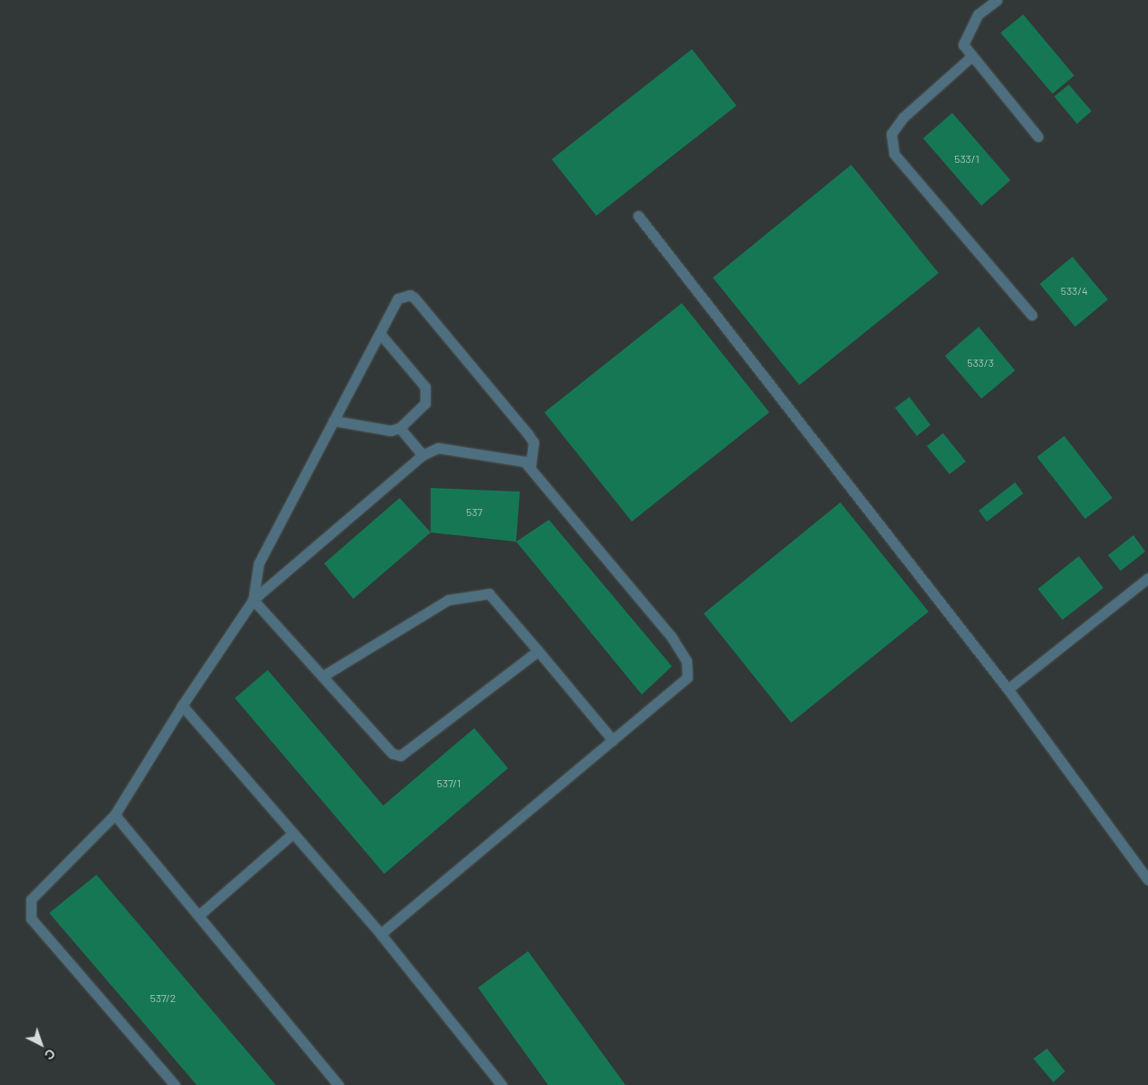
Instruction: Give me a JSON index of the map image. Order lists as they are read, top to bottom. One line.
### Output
{"house_numbers":["533/1","533/4","533/3","537","537/1","537/2"],"north":"bottom right"}
